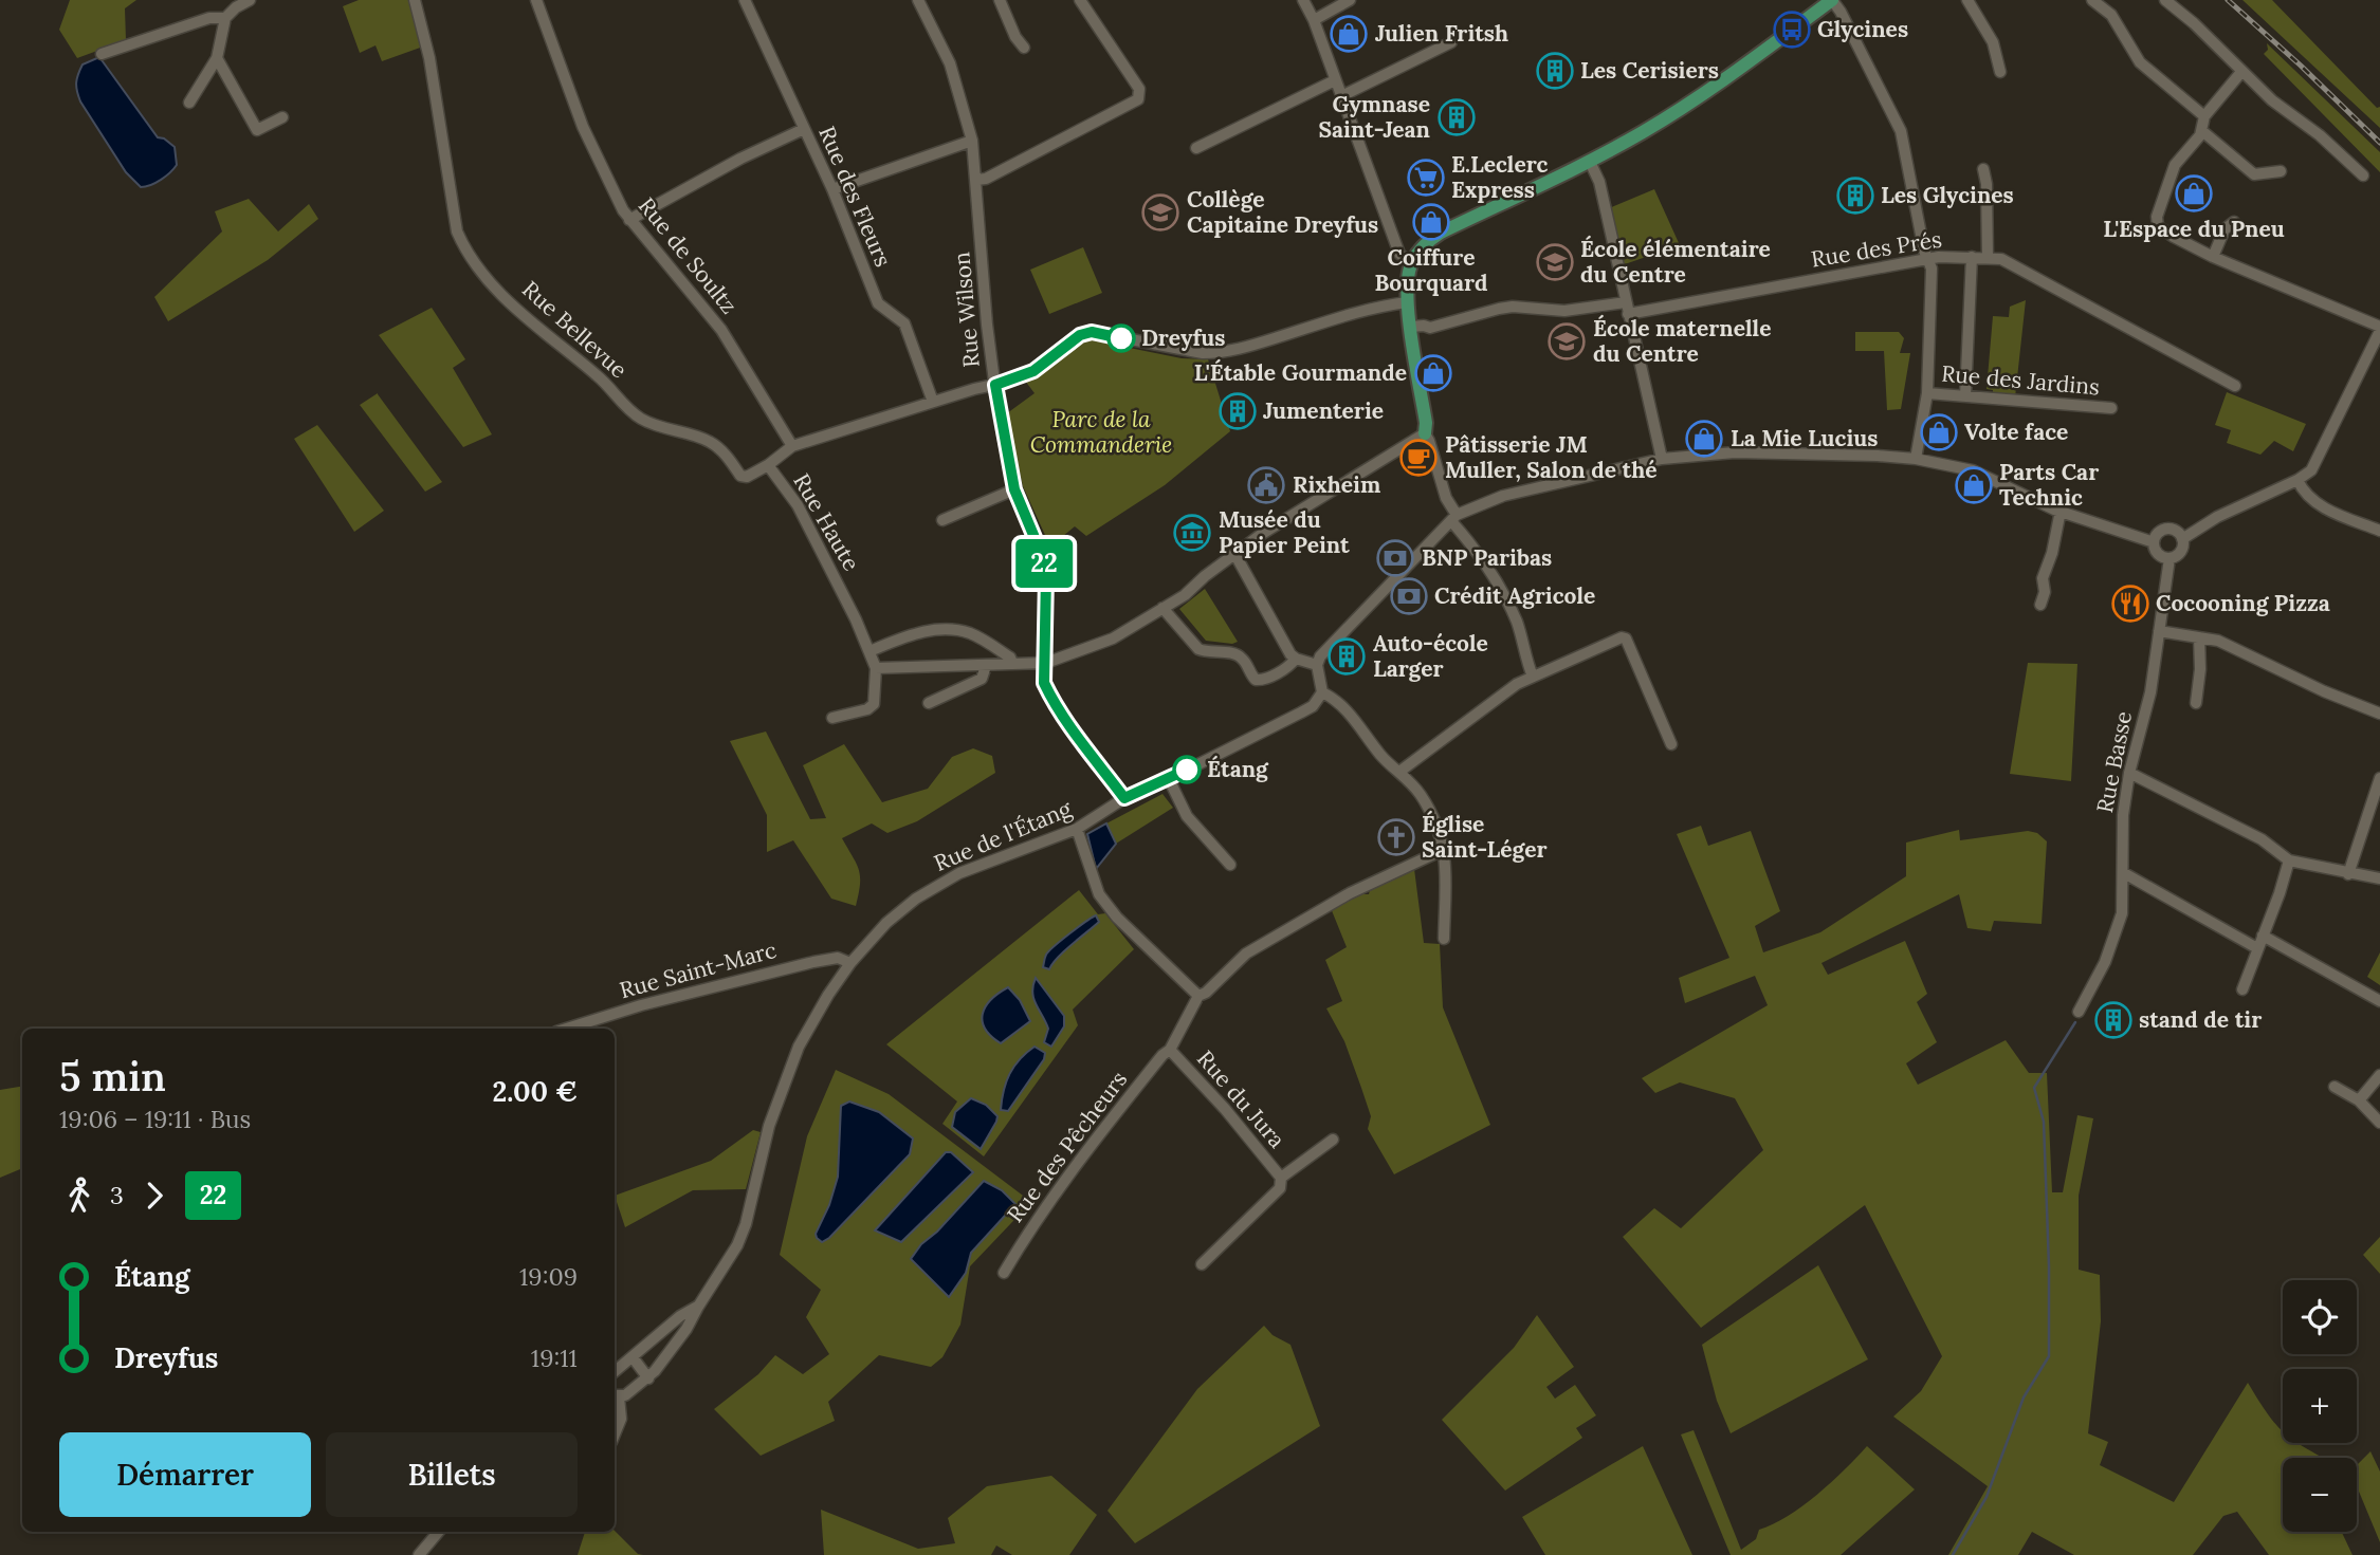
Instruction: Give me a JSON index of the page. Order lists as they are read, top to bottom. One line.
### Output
{"streets":{"street":["Rue des Fleurs","Rue des Prés","Rue de Soultz","Rue Wilson","Rue Bellevue","Rue des Jardins","Rue Haute","Rue Basse","Rue de l'Étang","Rue Saint-Marc","Rue du Jura","Rue des Pêcheurs"]},"crossings":[["Rue des Fleurs","Rue Haute"],["Rue de Soultz","Rue Haute"],["Rue Wilson","Rue Haute"],["Rue Wilson","Rue de l'Étang"],["Rue Bellevue","Rue Haute"],["Rue de l'Étang","Rue Saint-Marc"],["Rue du Jura","Rue des Pêcheurs"]],"parks":["Parc de la Commanderie"],"places":{"bus stop":["Glycines"],"shop":["Julien Fritsh","L'Espace du Pneu","Coiffure Bourquard","L'Étable Gourmande","Volte face","La Mie Lucius","Parts Car Technic"],"building":["Les Cerisiers","Gymnase Saint-Jean","Les Glycines","Jumenterie","Auto-école Larger","stand de tir"],"supermarket":["E.Leclerc Express"],"school or university":["Collège Capitaine Dreyfus","École élémentaire du Centre","École maternelle du Centre"],"other":["Dreyfus","Étang"],"cafe":["Pâtisserie JM Muller, Salon de thé"],"public building":["Rixheim"],"museum":["Musée du Papier Peint"],"bank":["BNP Paribas","Crédit Agricole"],"restaurant":["Cocooning Pizza"],"church":["Église Saint-Léger"]},"lines":["bus line 22"],"page":{"on_map":"22","heading":["5 min","19:06 – 19:11 · Bus","2.00 €"],"legs":["3","22"],"list":[{"name":"Étang","value":"19:09"},{"name":"Dreyfus","value":"19:11"}],"map_buttons":["+","−"],"buttons":["Démarrer","Billets"]}}
